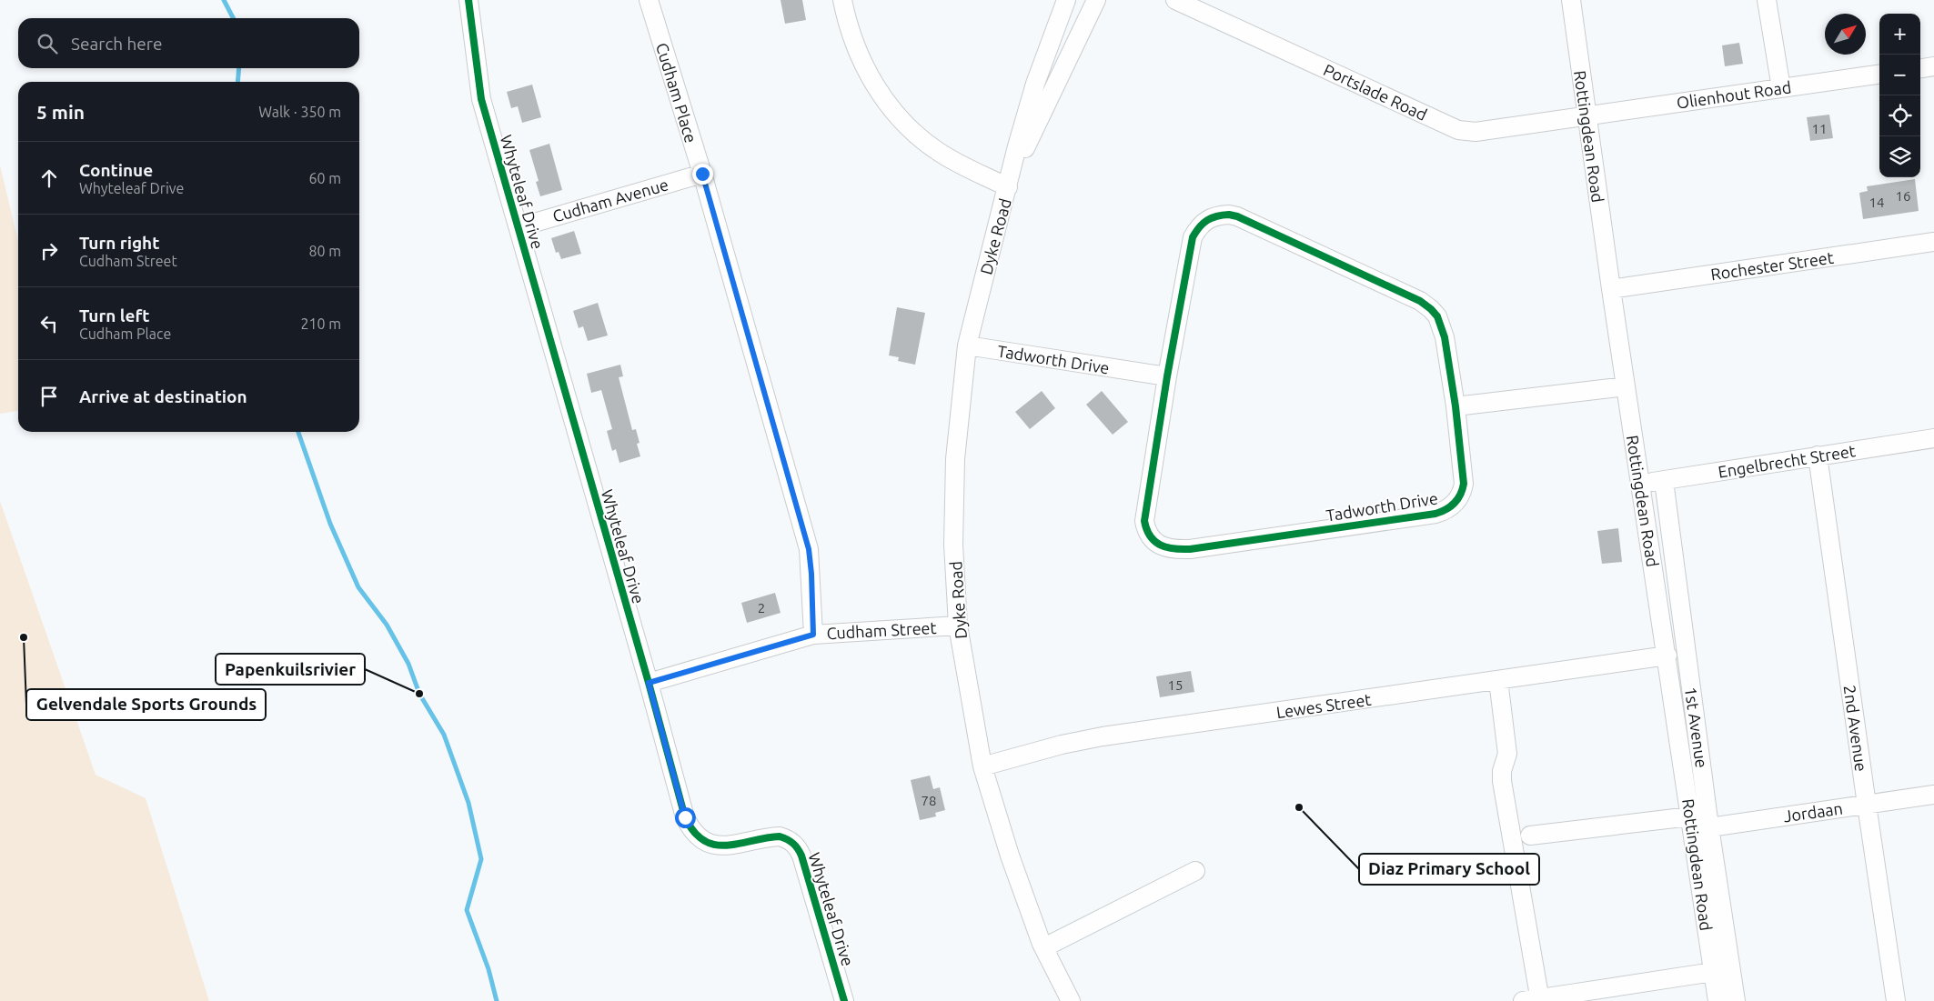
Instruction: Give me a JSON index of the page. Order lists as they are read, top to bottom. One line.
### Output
{"streets":{"street":["Portslade Road","Cudham Place","Olienhout Road","Rottingdean Road","Whyteleaf Drive","Cudham Avenue","Dyke Road","Rochester Street","Tadworth Drive","Engelbrecht Street","Cudham Street","Lewes Street","1st Avenue","2nd Avenue","Jordaan"]},"crossings":[["Portslade Road","Olienhout Road"],["Portslade Road","Rottingdean Road"],["Cudham Place","Cudham Avenue"],["Cudham Place","Cudham Street"],["Olienhout Road","Rottingdean Road"],["Rottingdean Road","Rochester Street"],["Rottingdean Road","Engelbrecht Street"],["Rottingdean Road","Lewes Street"],["Rottingdean Road","1st Avenue"],["Rottingdean Road","Jordaan"],["Whyteleaf Drive","Cudham Avenue"],["Whyteleaf Drive","Cudham Street"],["Dyke Road","Tadworth Drive"],["Dyke Road","Cudham Street"],["Dyke Road","Lewes Street"],["Engelbrecht Street","1st Avenue"],["Engelbrecht Street","2nd Avenue"],["1st Avenue","Jordaan"],["2nd Avenue","Jordaan"]],"places":["Gelvendale Sports Grounds","Papenkuilsrivier","Diaz Primary School"],"house_numbers":["11","16","14","2","15","78"],"north":"top right","page":{"map_buttons":["+","−"],"search":"Search here","heading":["5 min","Walk · 350 m"],"list":[["Continue","Whyteleaf Drive","60 m"],["Turn right","Cudham Street","80 m"],["Turn left","Cudham Place","210 m"],"Arrive at destination"]}}
